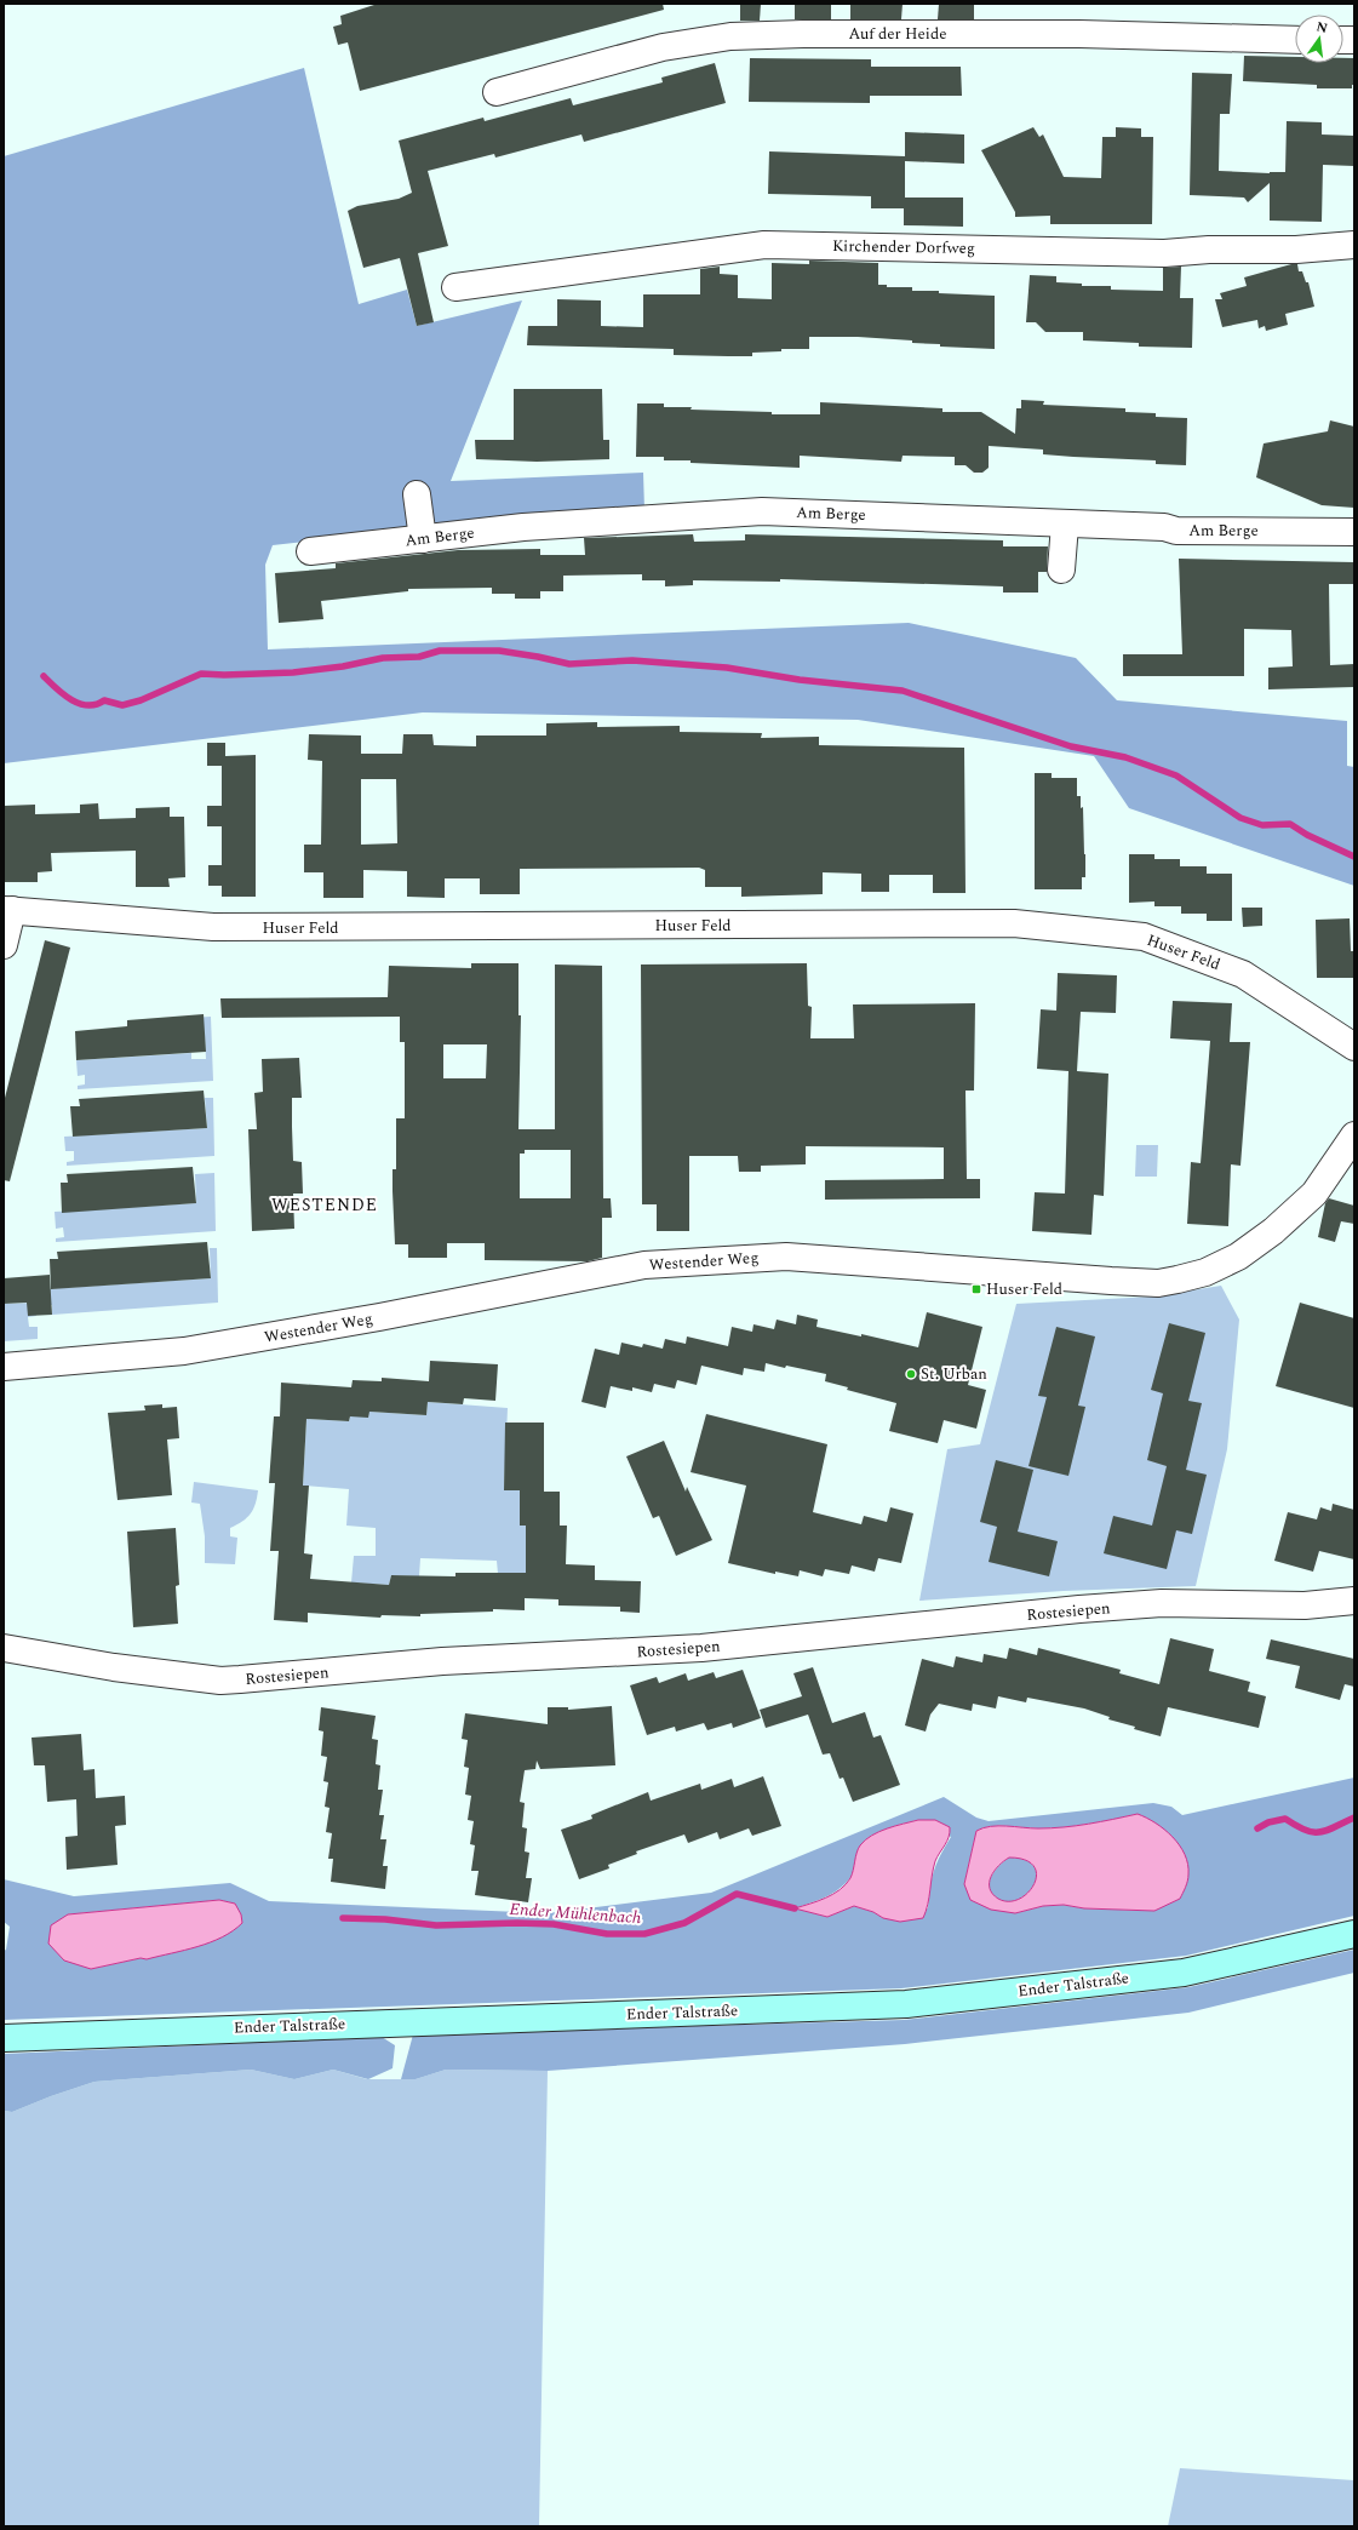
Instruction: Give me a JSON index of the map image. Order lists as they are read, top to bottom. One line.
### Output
{"streets":{"main road":["Ender Talstraße"],"street":["Auf der Heide","Kirchender Dorfweg","Am Berge","Huser Feld","Westender Weg","Rostesiepen"]},"districts":["WESTENDE"],"water":["Ender Mühlenbach"],"places":{"transit":["Huser Feld"],"other":["St. Urban"]},"north":"top"}
